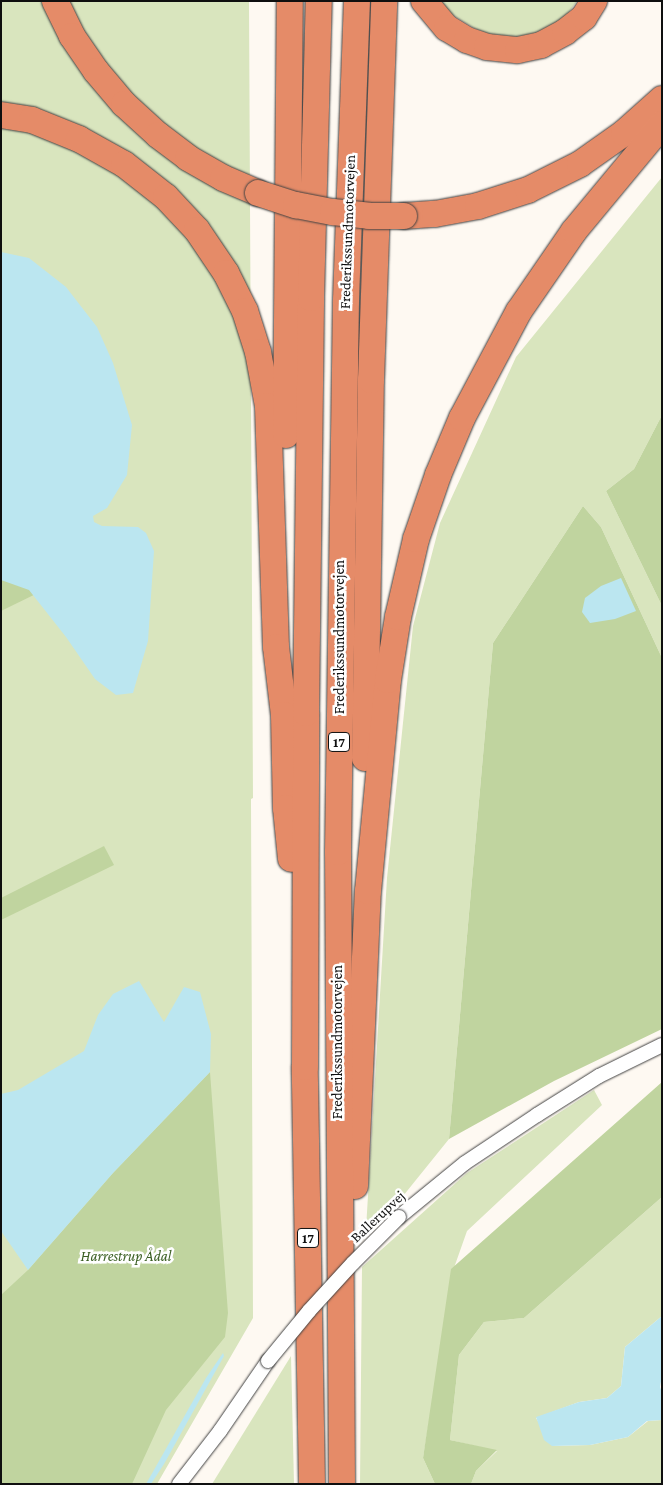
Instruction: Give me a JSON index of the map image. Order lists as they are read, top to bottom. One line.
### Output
{"streets":{"highway":["Frederikssundmotorvejen","17"],"street":["Ballerupvej"]},"parks":["Harrestrup Ådal"]}
